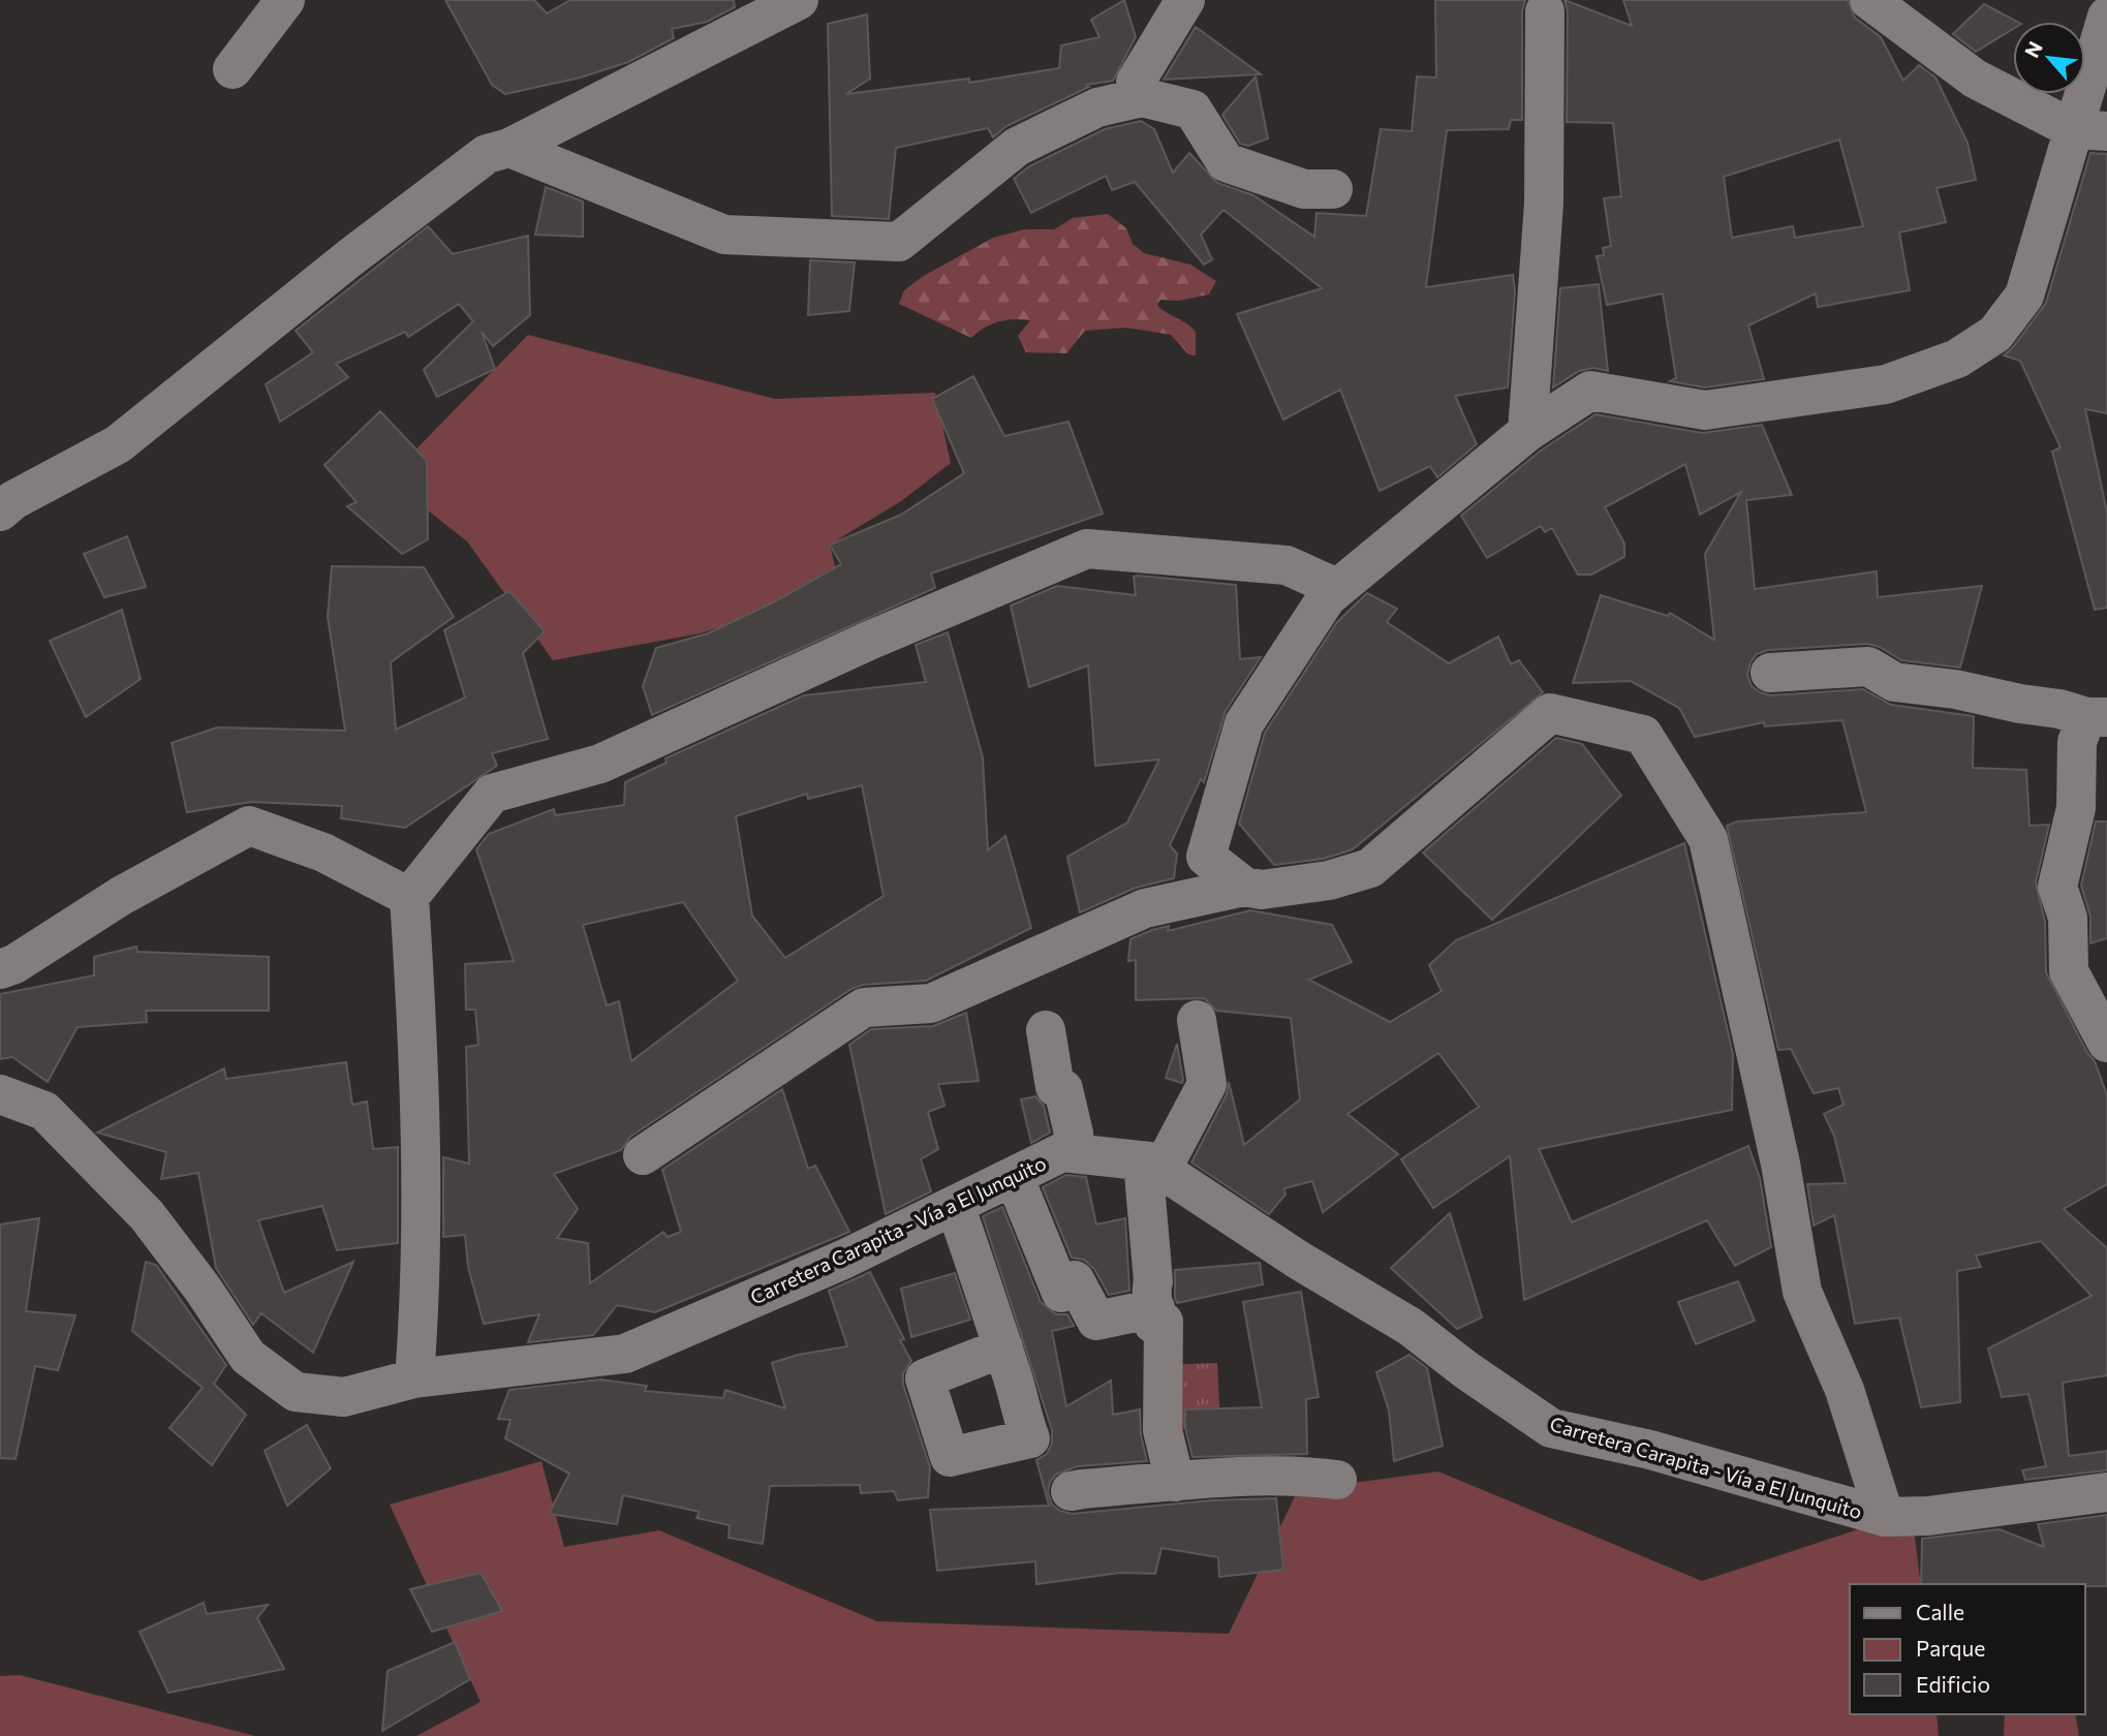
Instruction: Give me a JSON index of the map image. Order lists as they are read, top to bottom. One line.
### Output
{"streets":{"street":["Carretera Carapita - Vía a El Junquito"]},"legend":["Calle","Parque","Edificio"],"north":"top left"}
